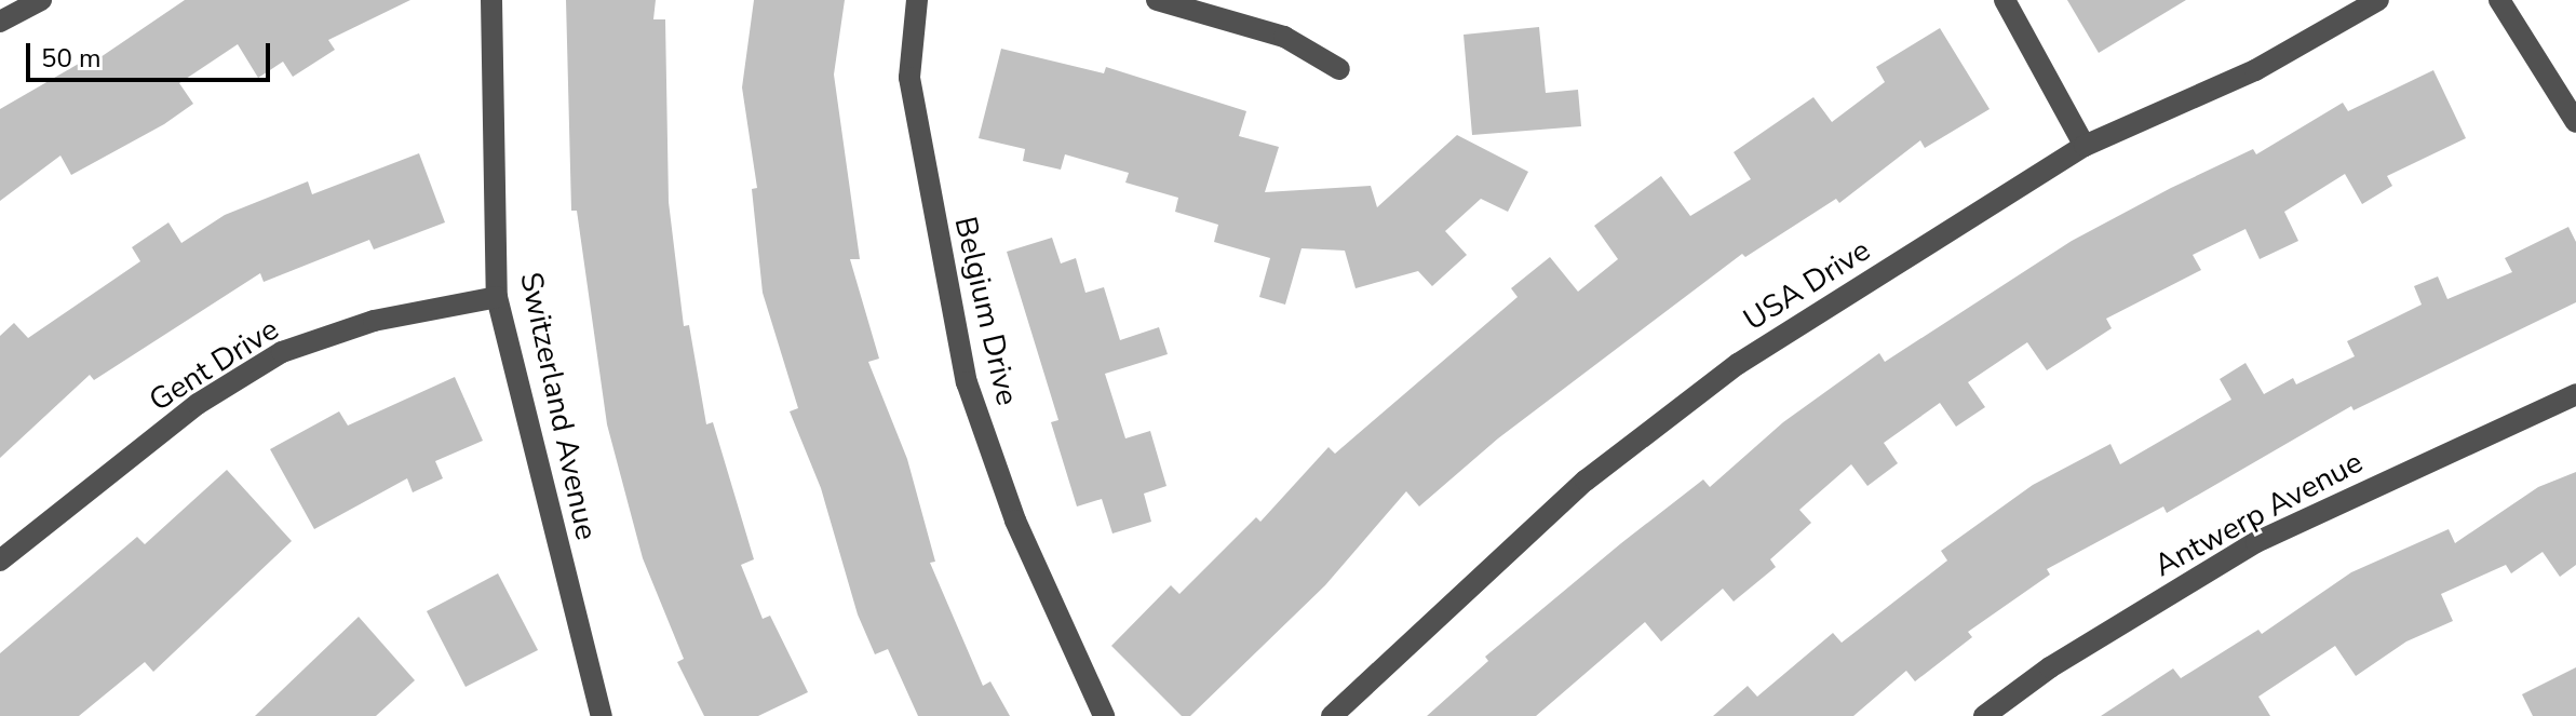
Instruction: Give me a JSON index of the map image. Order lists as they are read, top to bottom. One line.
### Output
{"streets":{"street":["USA Drive","Belgium Drive","Gent Drive","Switzerland Avenue","Antwerp Avenue"]},"crossings":[["Gent Drive","Switzerland Avenue"]],"scale_bar":"50 m"}
